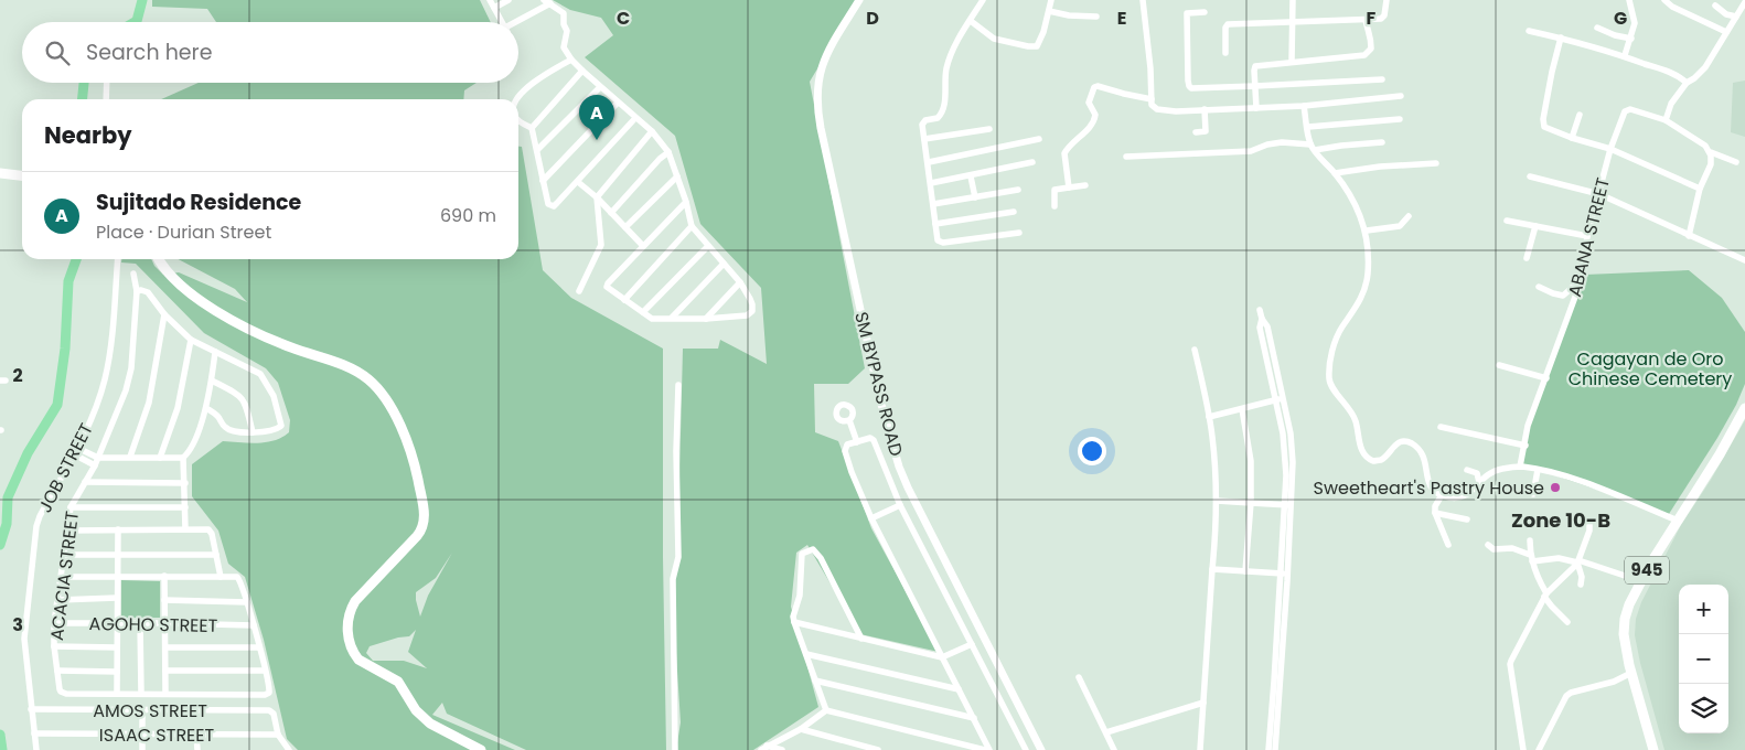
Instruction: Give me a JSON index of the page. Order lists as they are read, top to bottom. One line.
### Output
{"streets":{"main road":["945"],"street":["ABANA STREET","SM BYPASS ROAD","JOB STREET","ACACIA STREET","AGOHO STREET","AMOS STREET","ISAAC STREET"]},"crossings":[["JOB STREET","AMOS STREET"],["JOB STREET","ISAAC STREET"],["ACACIA STREET","AGOHO STREET"],["AMOS STREET","ISAAC STREET"]],"districts":["Zone 10-B"],"parks":["Cagayan de Oro Chinese Cemetery"],"places":["Sweetheart's Pastry House"],"page":{"search":"Search here","pins":"A","heading":"Nearby","list":[{"mark":"A","name":"Sujitado Residence","note":"Place · Durian Street","value":"690 m"}],"map_buttons":["+","−"]},"grid":{"columns":["C","D","E","F","G"],"rows":["2","3"]}}
